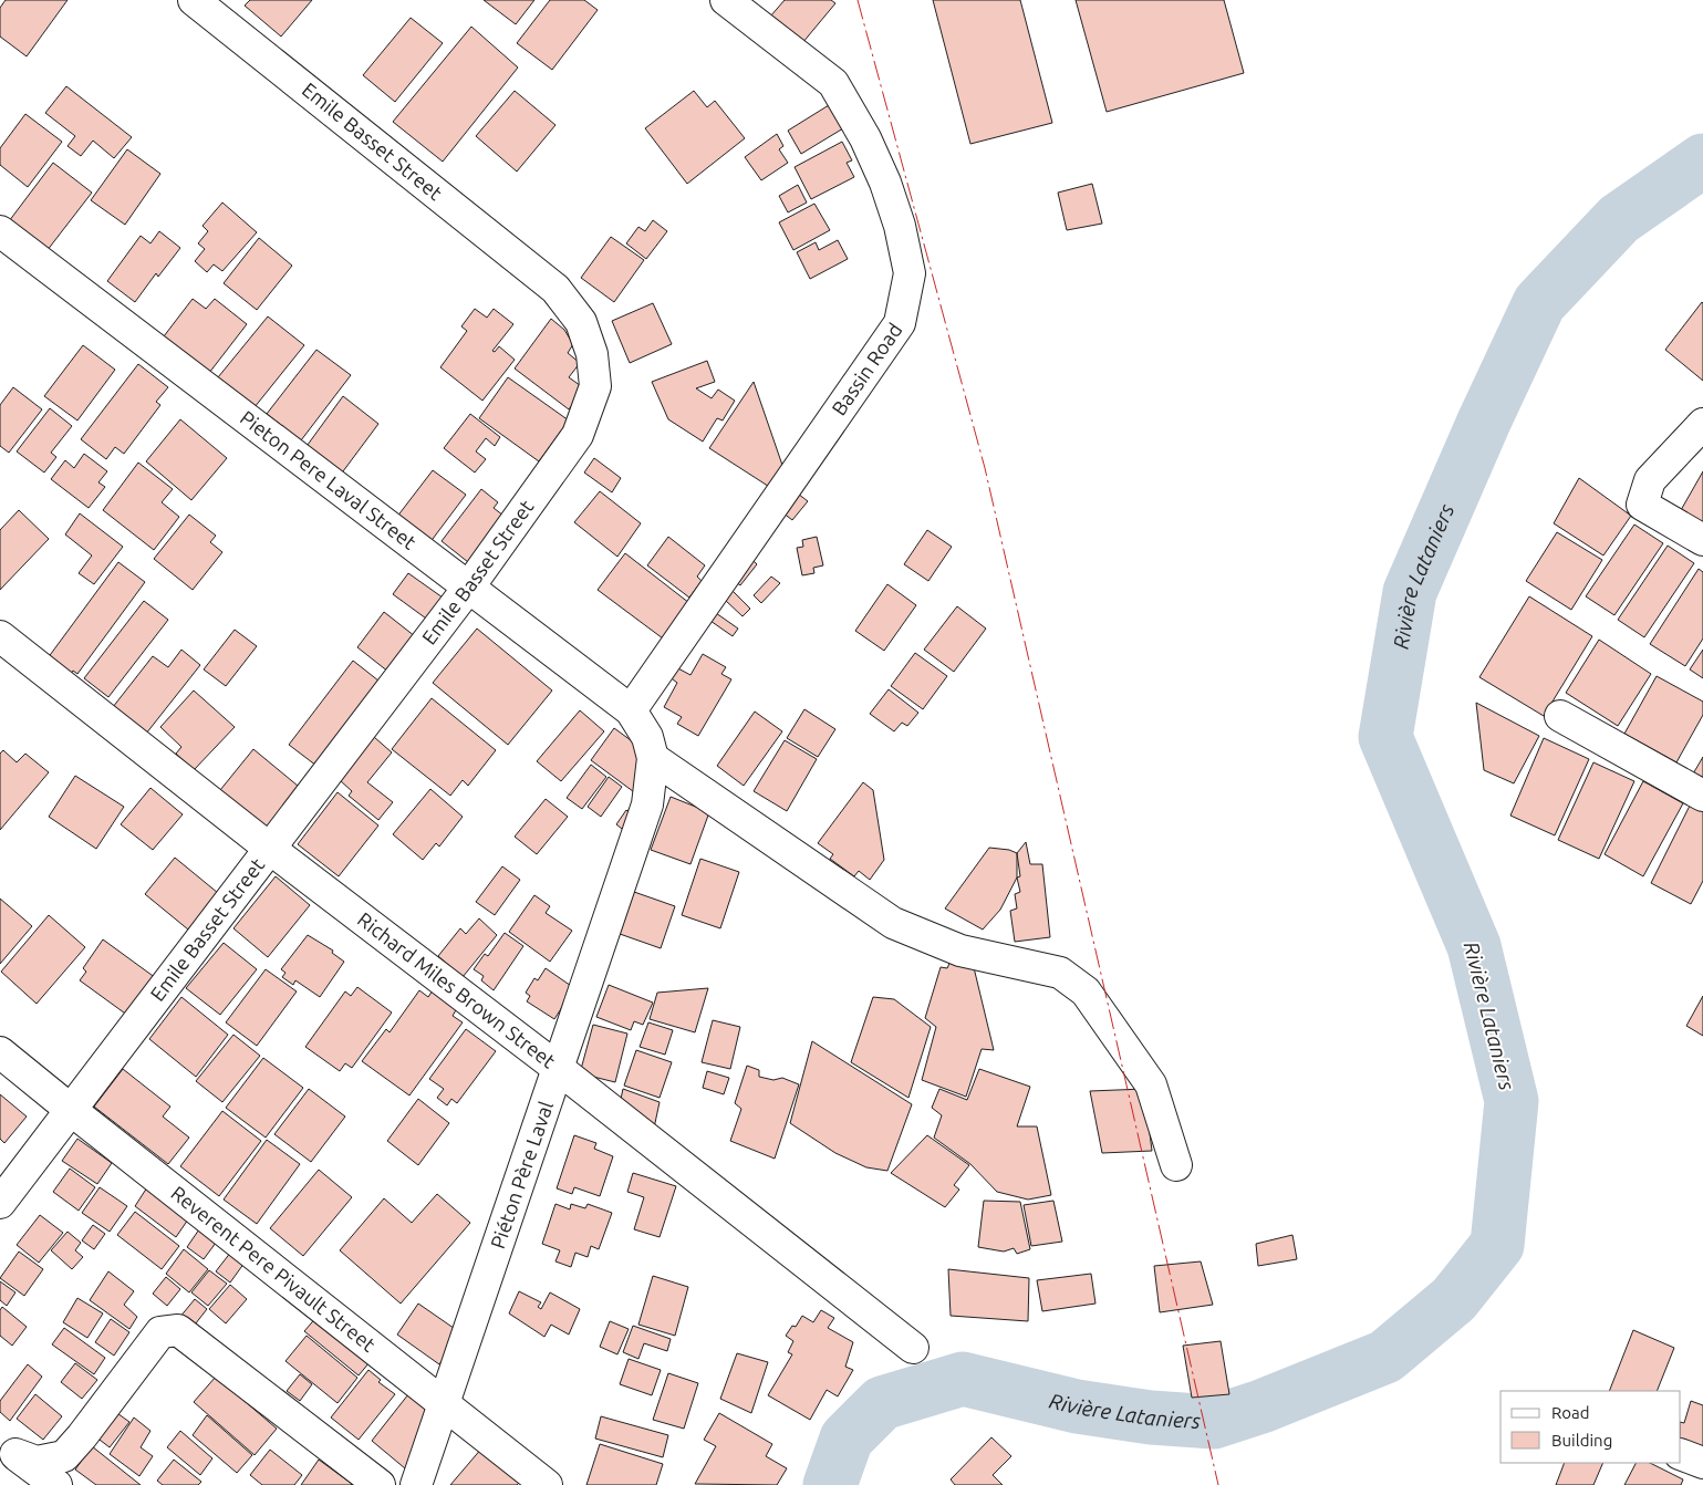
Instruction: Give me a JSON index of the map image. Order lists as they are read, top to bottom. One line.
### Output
{"streets":{"street":["Emile Basset Street","Bassin Road","Pieton Pere Laval Street","Richard Miles Brown Street","Piéton Père Laval","Reverent Pere Pivault Street"]},"crossings":[["Emile Basset Street","Pieton Pere Laval Street"],["Emile Basset Street","Richard Miles Brown Street"],["Emile Basset Street","Reverent Pere Pivault Street"],["Bassin Road","Pieton Pere Laval Street"],["Pieton Pere Laval Street","Piéton Père Laval"],["Richard Miles Brown Street","Piéton Père Laval"],["Piéton Père Laval","Reverent Pere Pivault Street"]],"water":["Rivière Lataniers"],"legend":["Road","Building"]}
